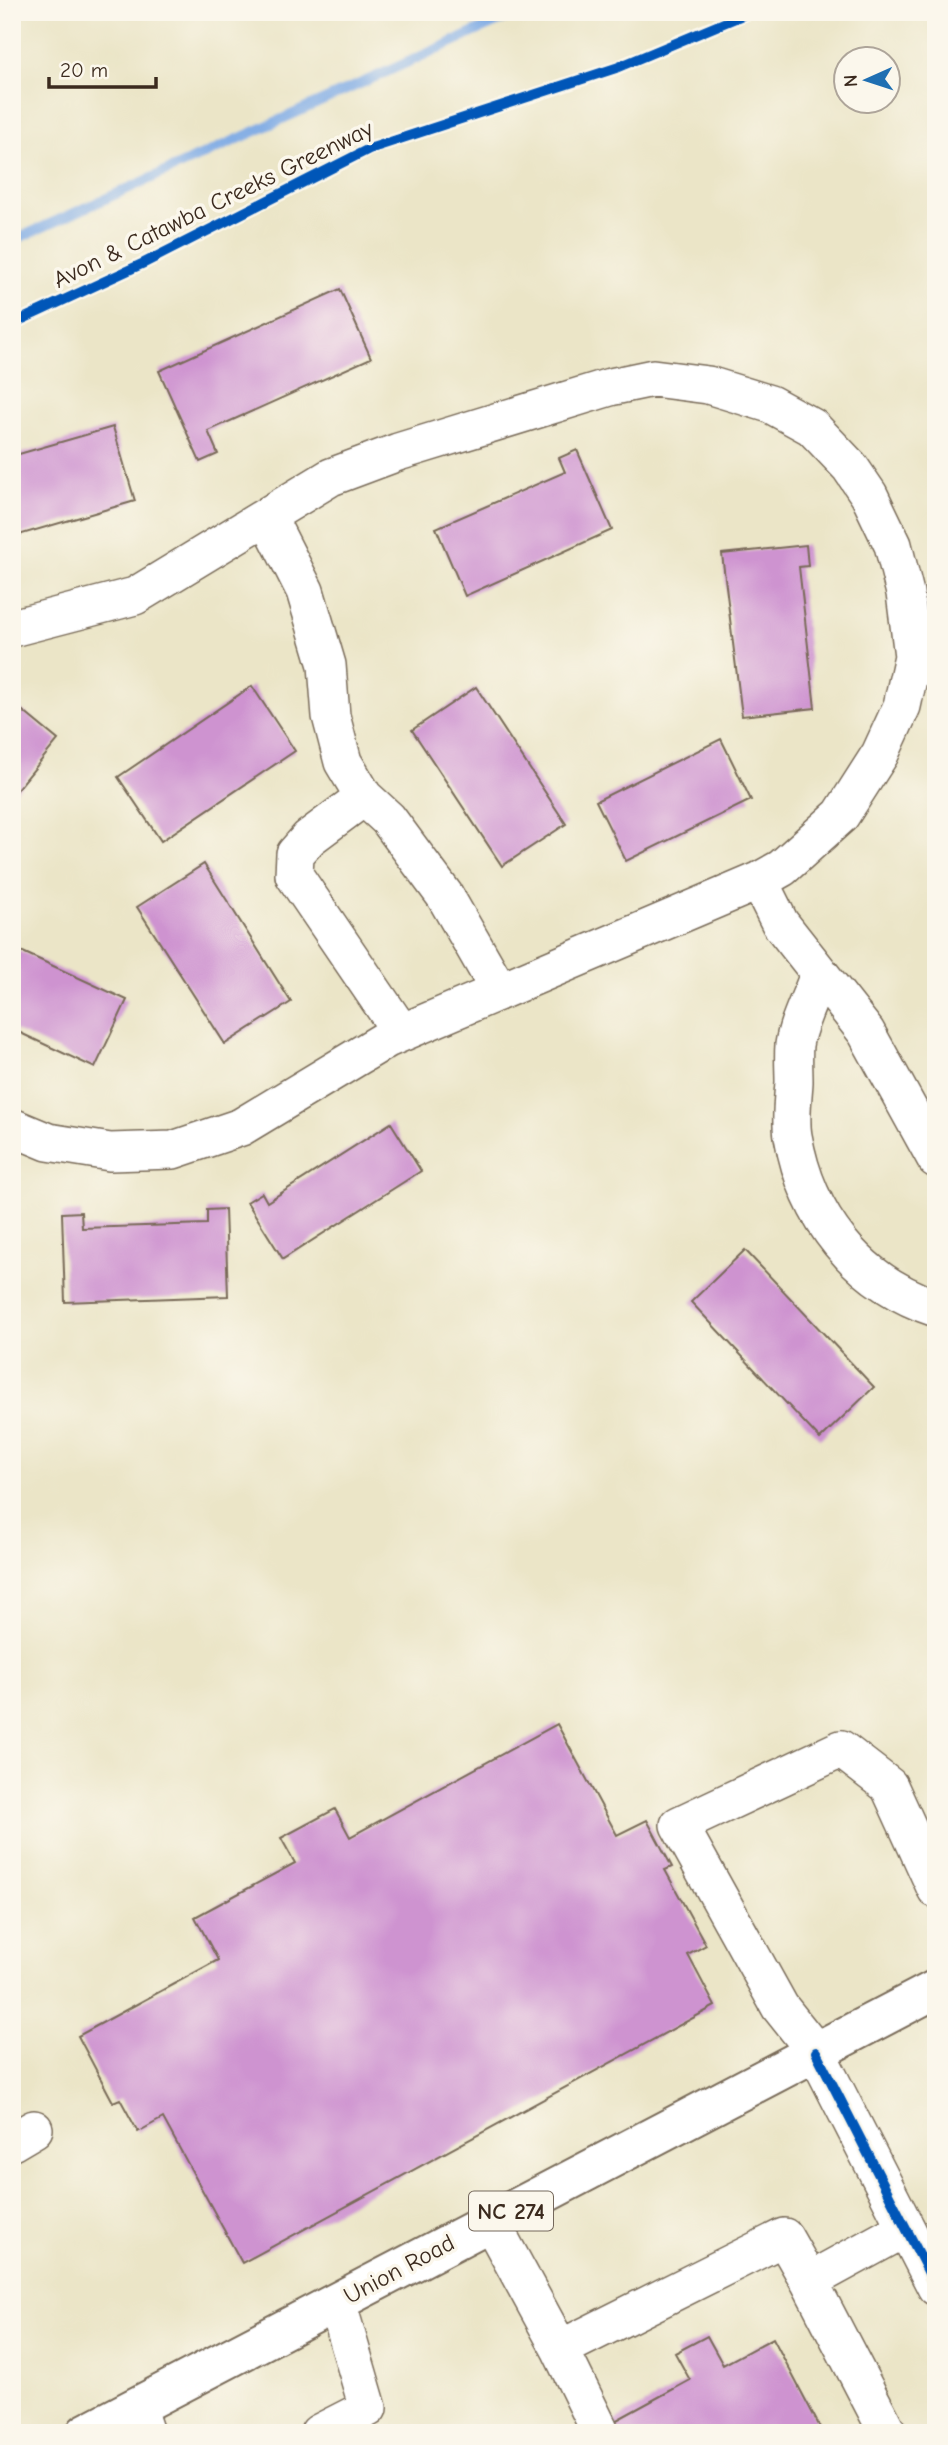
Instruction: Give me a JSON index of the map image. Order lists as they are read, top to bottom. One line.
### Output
{"streets":{"main road":["NC 274","Union Road"],"cycle path":["Avon & Catawba Creeks Greenway"]},"scale_bar":"20 m","north":"left"}
